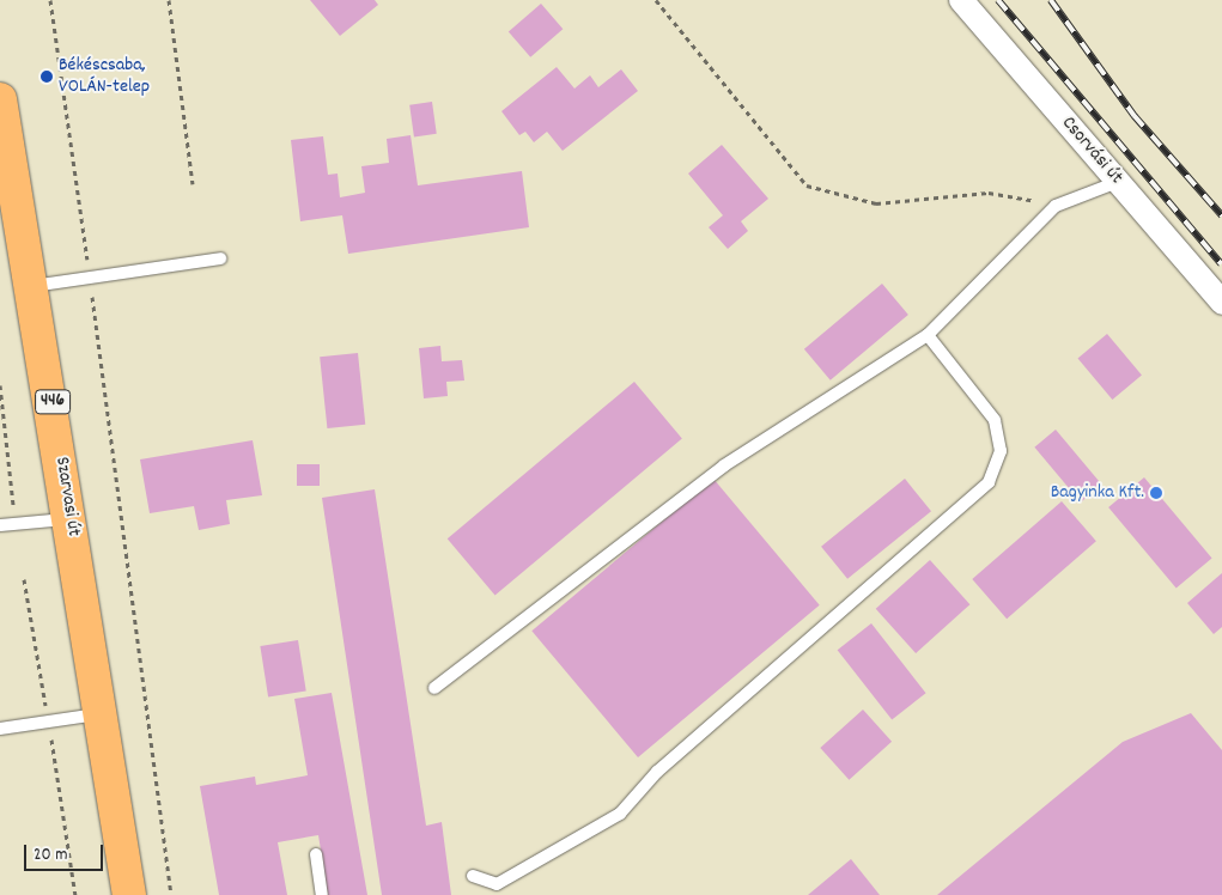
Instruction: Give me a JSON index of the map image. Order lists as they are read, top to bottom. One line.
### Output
{"streets":{"main road":["446","Szarvasi út"],"street":["Csorvási út"]},"places":["Békéscsaba, VOLÁN-telep","Bagyinka Kft."],"scale_bar":"20 m"}
